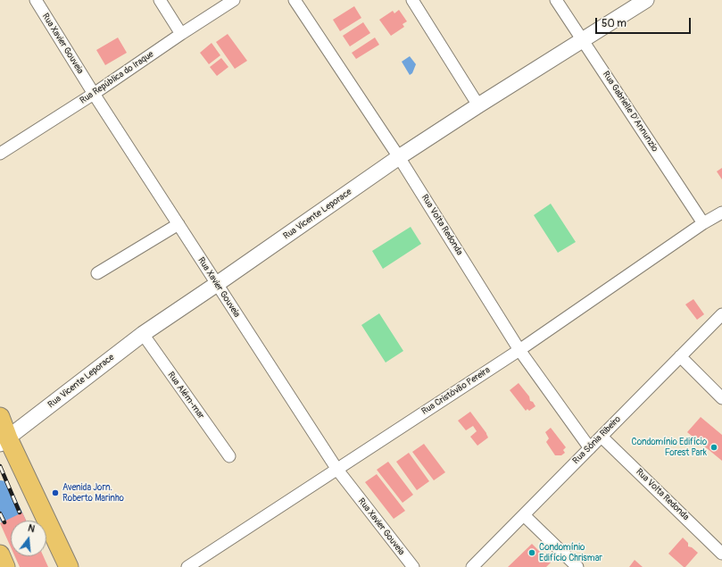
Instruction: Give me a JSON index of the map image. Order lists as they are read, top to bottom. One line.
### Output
{"streets":{"street":["Rua Xavier Gouveia","Rua República do Iraque","Rua Gabrielle D'Annunzio","Rua Vicente Leporace","Rua Volta Redonda","Rua Cristóvão Pereira","Rua Além-mar","Rua Sônia Ribeiro"]},"crossings":[["Rua Xavier Gouveia","Rua República do Iraque"],["Rua Xavier Gouveia","Rua Vicente Leporace"],["Rua Xavier Gouveia","Rua Cristóvão Pereira"],["Rua Gabrielle D'Annunzio","Rua Vicente Leporace"],["Rua Gabrielle D'Annunzio","Rua Cristóvão Pereira"],["Rua Vicente Leporace","Rua Volta Redonda"],["Rua Vicente Leporace","Rua Além-mar"],["Rua Volta Redonda","Rua Cristóvão Pereira"],["Rua Volta Redonda","Rua Sônia Ribeiro"]],"places":["Condomínio Edifício Forest Park","Avenida Jorn. Roberto Marinho","Condomínio Edifício Chrismar"],"scale_bar":"50 m","north":"top"}
